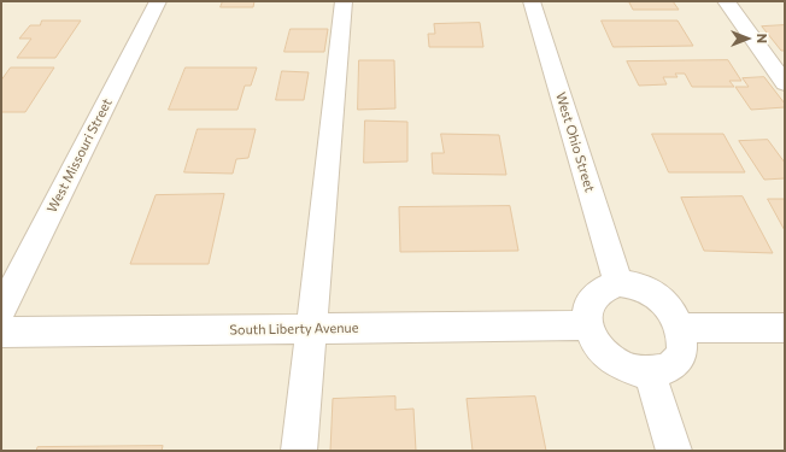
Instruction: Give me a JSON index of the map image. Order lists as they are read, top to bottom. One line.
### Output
{"streets":{"street":["West Ohio Street","West Missouri Street","South Liberty Avenue"]},"crossings":[["West Ohio Street","South Liberty Avenue"]],"north":"right"}
